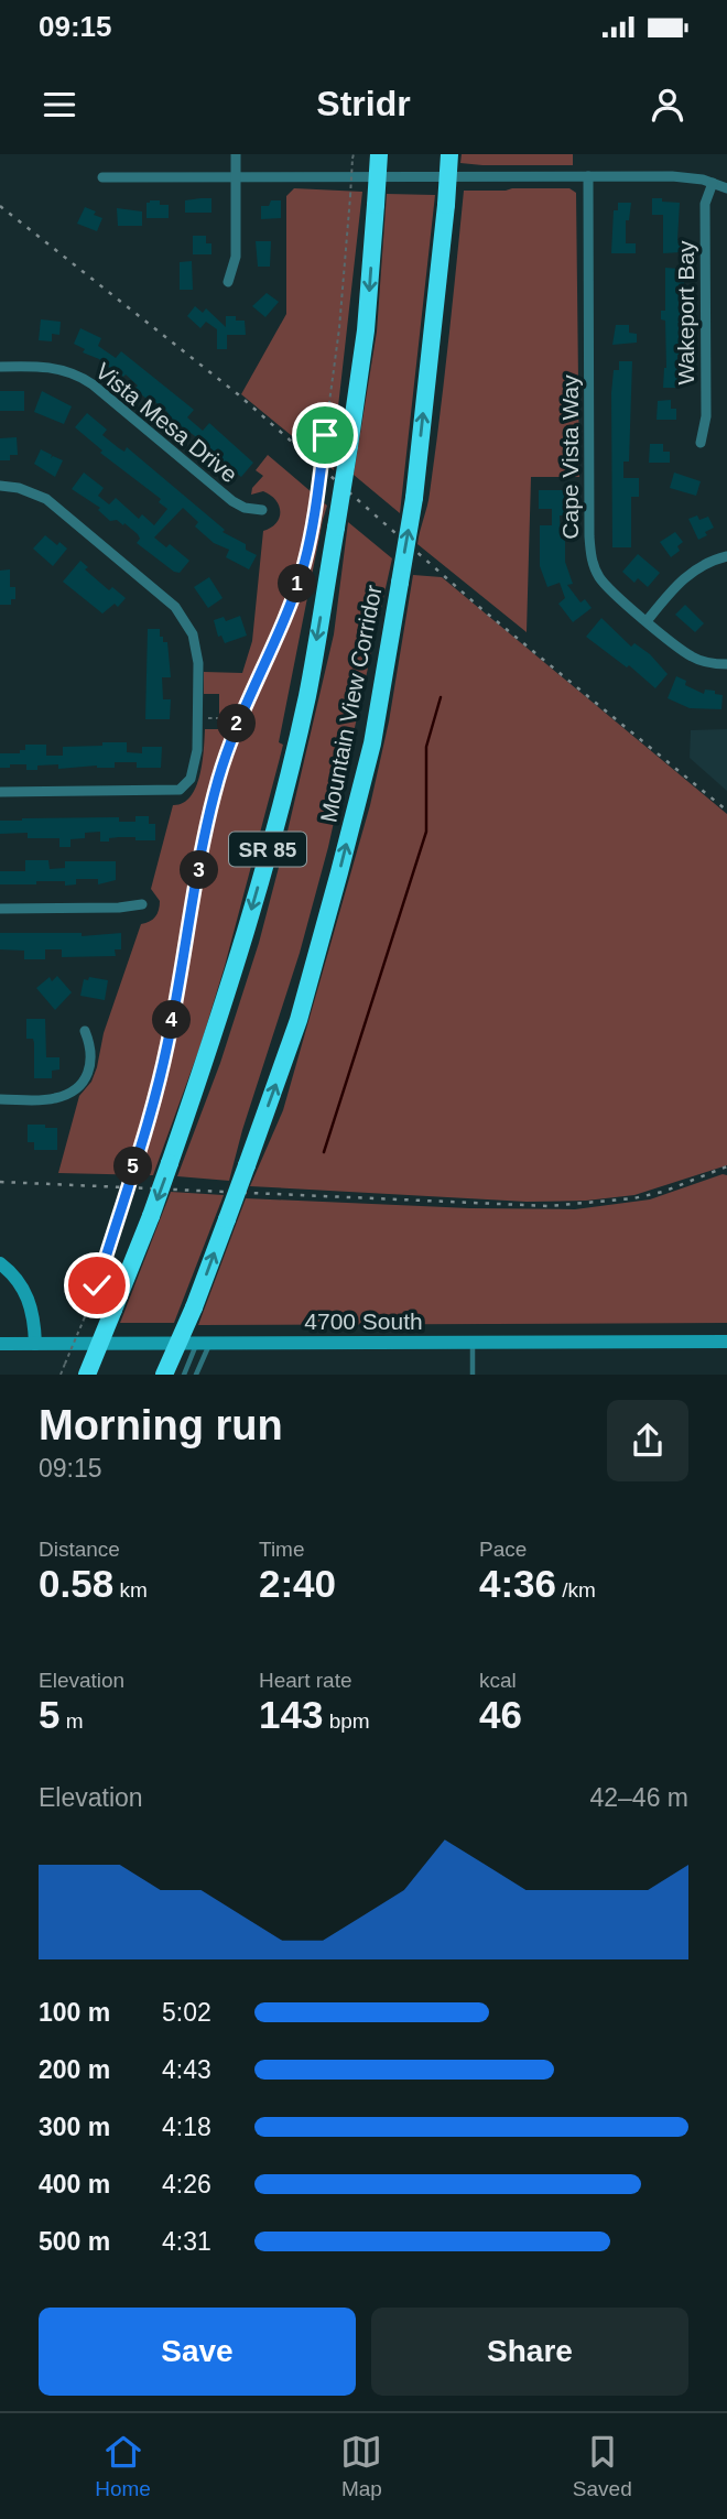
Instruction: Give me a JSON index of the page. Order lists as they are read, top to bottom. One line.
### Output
{"streets":{"highway":["Mountain View Corridor","SR 85"],"street":["Wakeport Bay","Vista Mesa Drive","Cape Vista Way","4700 South"]},"page":{"status":"09:15","header":"Stridr","pins":["1","2","3","4","5"],"heading":["Morning run","09:15"],"stats":[["Distance","0.58 km"],["Time","2:40"],["Pace","4:36 /km"],["Elevation","5 m"],["Heart rate","143 bpm"],["kcal","46"]],"chart":["Elevation","42–46 m"],"list":[{"name":"100 m","note":"5:02"},{"name":"200 m","note":"4:43"},{"name":"300 m","note":"4:18"},{"name":"400 m","note":"4:26"},{"name":"500 m","note":"4:31"}],"buttons":["Save","Share"],"tabs":["Home","Map","Saved"]}}
